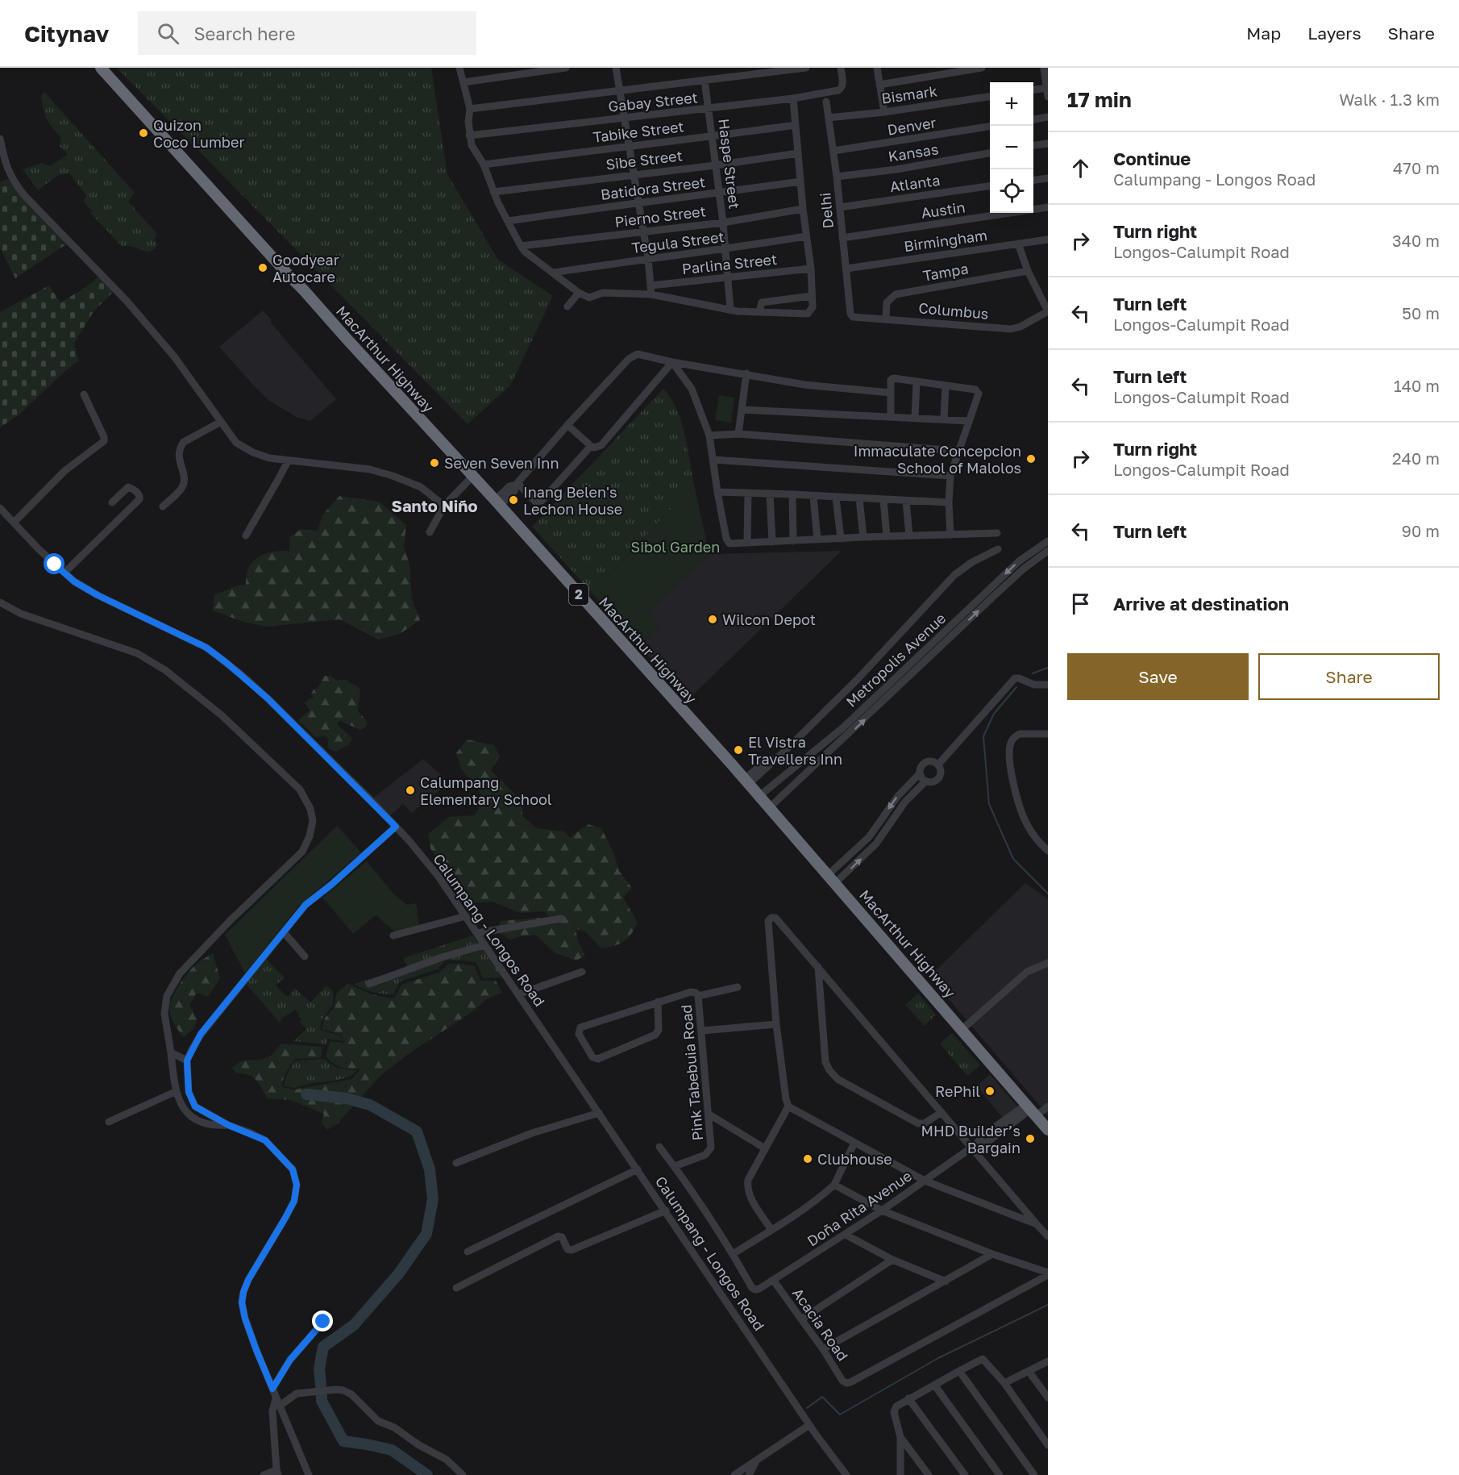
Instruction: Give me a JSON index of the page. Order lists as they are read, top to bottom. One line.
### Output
{"streets":{"highway":["MacArthur Highway","2"],"street":["Bismark","Gabay Street","Denver","Tabike Street","Kansas","Sibe Street","Haspe Street","Atlanta","Batidora Street","Austin","Delhi","Pierno Street","Birmingham","Tegula Street","Parlina Street","Tampa","Columbus","Metropolis Avenue","Calumpang - Longos Road","Pink Tabebuia Road","Doña Rita Avenue","Acacia Road"]},"crossings":[["Bismark","Delhi"],["Gabay Street","Haspe Street"],["Denver","Delhi"],["Tabike Street","Haspe Street"],["Kansas","Delhi"],["Sibe Street","Haspe Street"],["Haspe Street","Batidora Street"],["Haspe Street","Pierno Street"],["Haspe Street","Tegula Street"],["Haspe Street","Parlina Street"],["Atlanta","Delhi"],["Austin","Delhi"],["Delhi","Birmingham"],["Delhi","Columbus"],["Tampa","Columbus"],["MacArthur Highway","Metropolis Avenue"],["MacArthur Highway","Doña Rita Avenue"],["Doña Rita Avenue","Acacia Road"]],"districts":["Santo Niño"],"parks":["Sibol Garden"],"places":["Quizon Coco Lumber","Goodyear Autocare","Immaculate Concepcion School of Malolos","Seven Seven Inn","Inang Belen's Lechon House","Wilcon Depot","El Vistra Travellers Inn","Calumpang Elementary School","RePhil","MHD Builder’s Bargain","Clubhouse"],"page":{"header":"Citynav","search":"Search here","nav":["Map","Layers","Share"],"heading":["17 min","Walk · 1.3 km"],"map_buttons":["+","−"],"list":[["Continue","Calumpang - Longos Road","470 m"],["Turn right","Longos-Calumpit Road","340 m"],["Turn left","Longos-Calumpit Road","50 m"],["Turn left","Longos-Calumpit Road","140 m"],["Turn right","Longos-Calumpit Road","240 m"],["Turn left","90 m"],"Arrive at destination"],"buttons":["Save","Share"]}}
